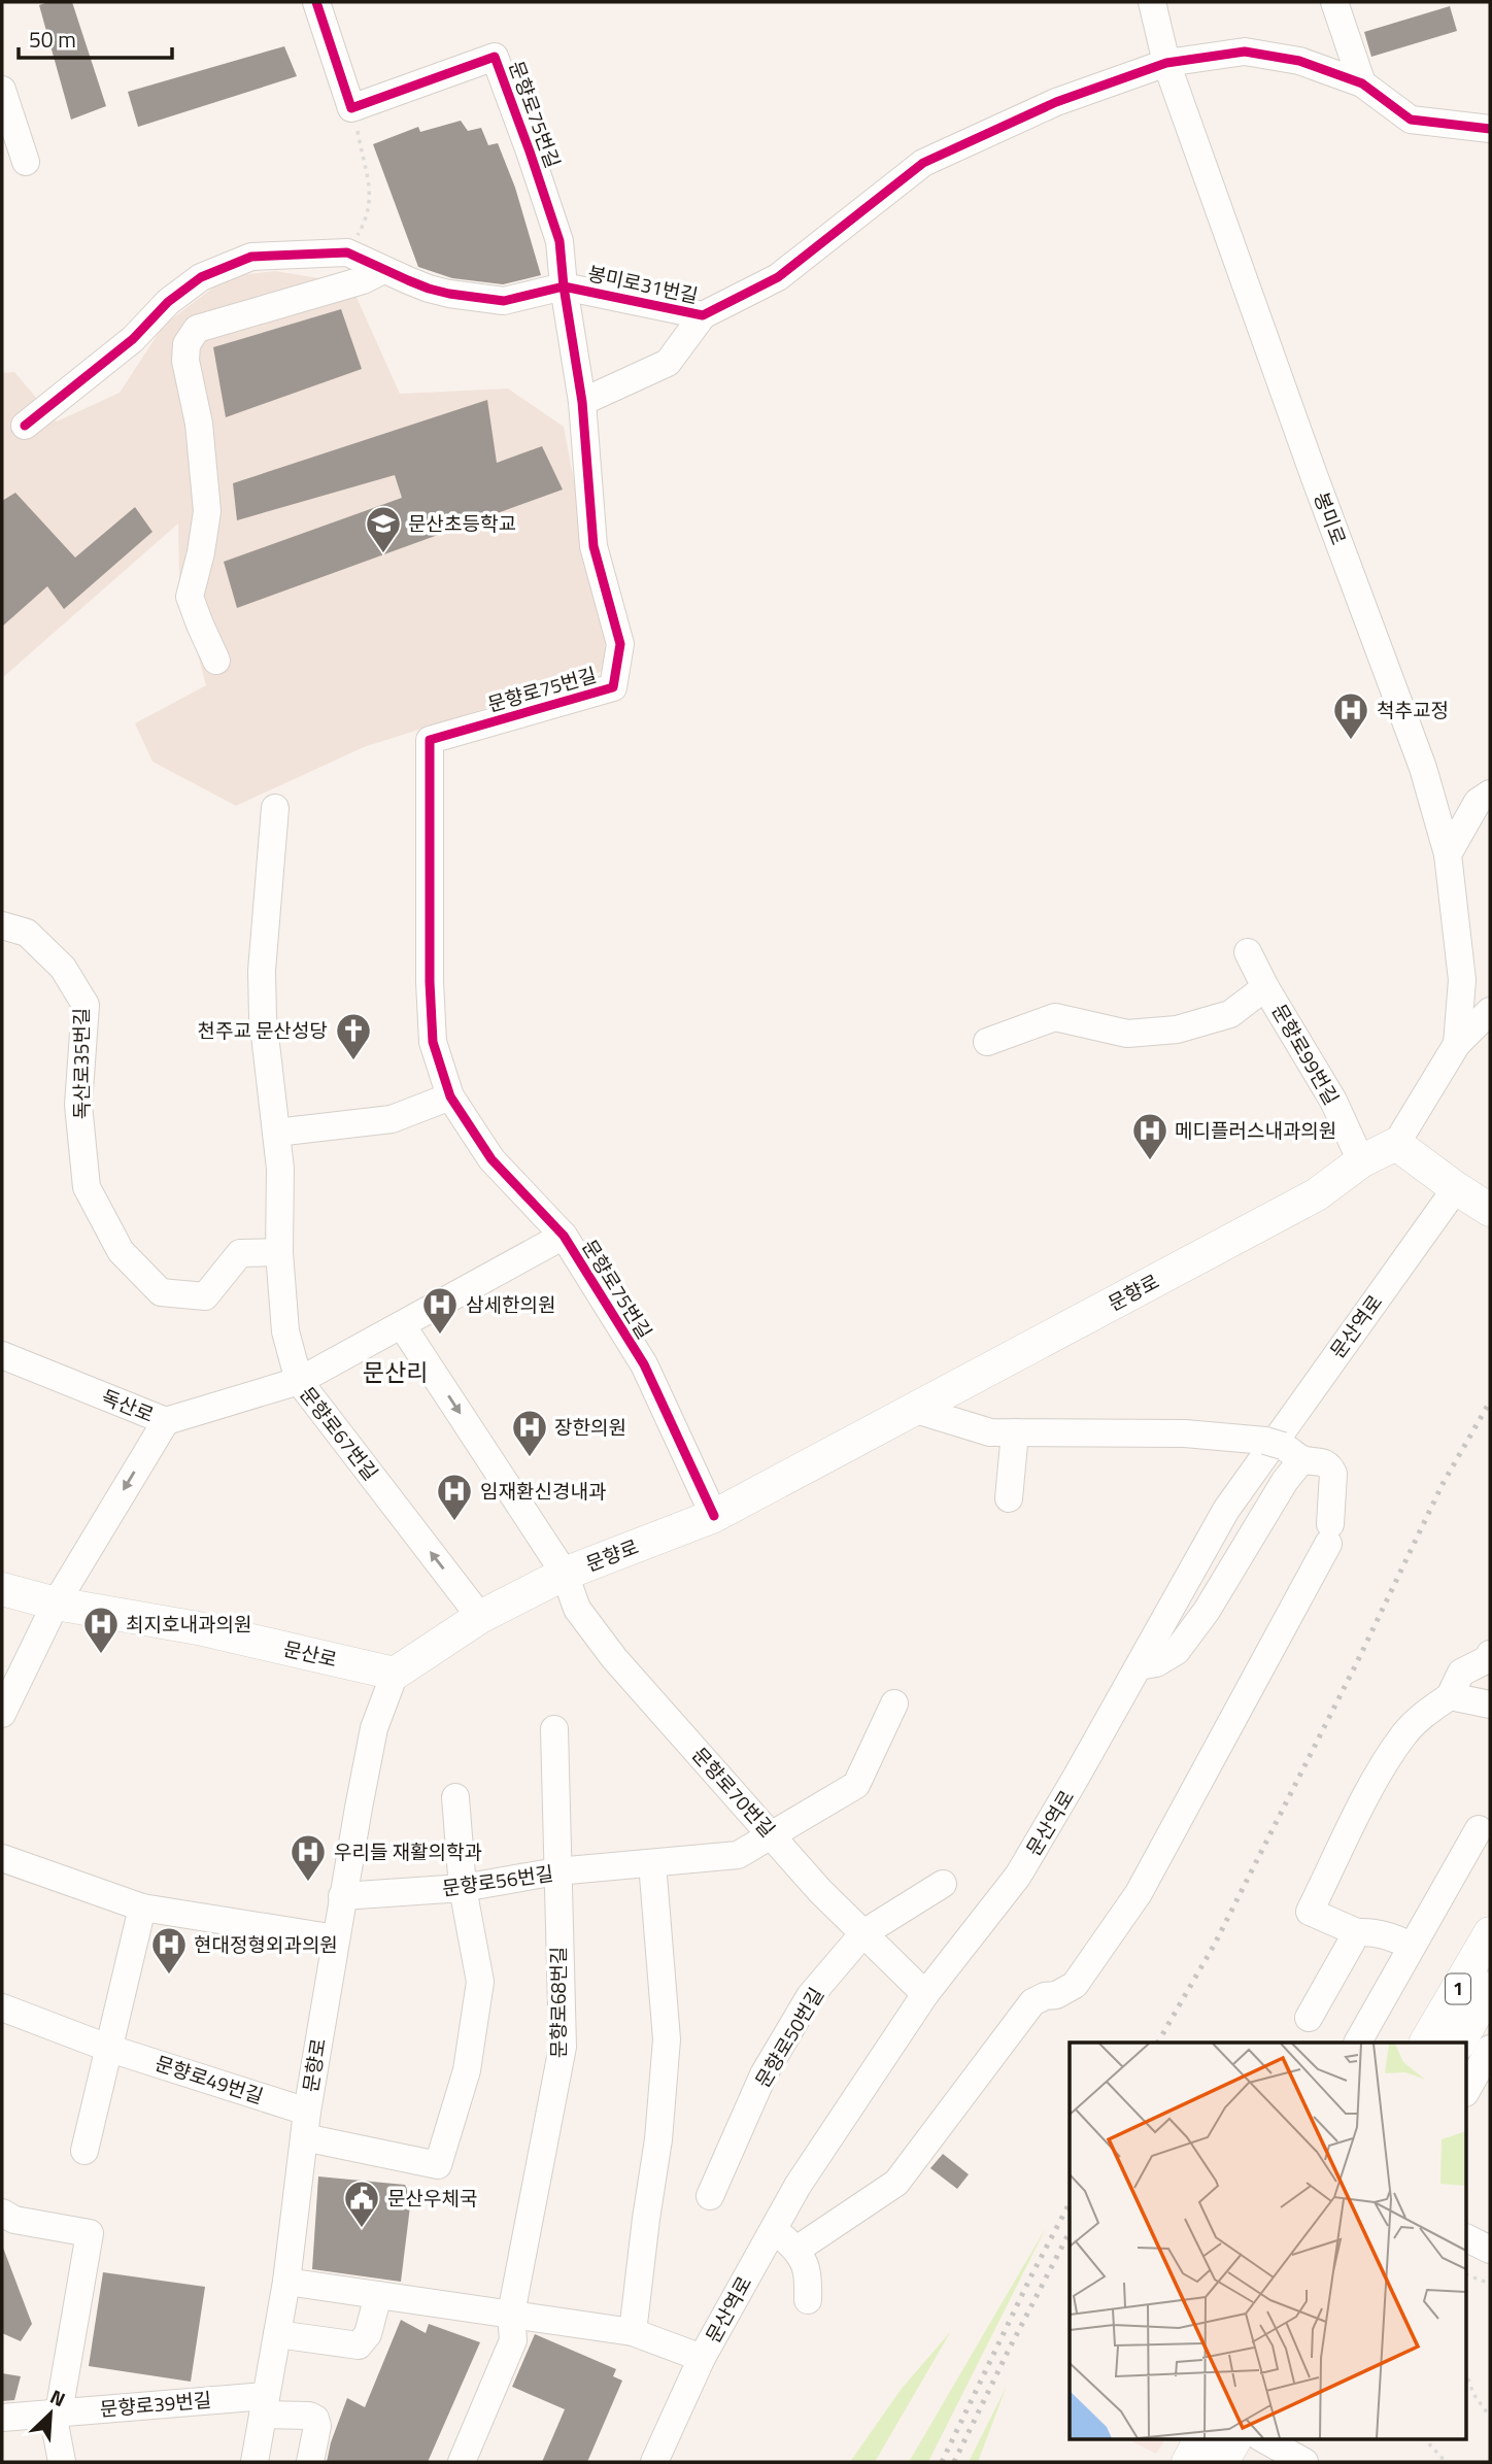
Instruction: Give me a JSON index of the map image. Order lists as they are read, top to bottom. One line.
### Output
{"streets":{"main road":["문향로","문산로","1"],"street":["문향로75번길","봉미로31번길","봉미로","문향로99번길","독산로35번길","문산역로","독산로","문향로67번길","문향로70번길","문향로56번길","문향로68번길","문향로50번길","문향로49번길","문향로39번길"]},"crossings":[["문향로75번길","봉미로31번길"],["문향로75번길","문향로"],["문향로75번길","독산로"],["문향로75번길","문향로67번길"],["문향로75번길","문향로70번길"],["봉미로31번길","봉미로"],["문향로99번길","문향로"],["독산로35번길","문향로67번길"],["문향로","문향로67번길"],["문향로","문산로"],["문향로","문향로70번길"],["문향로","문향로56번길"],["문향로","문향로49번길"],["문향로","문향로39번길"],["문산역로","문향로70번길"],["독산로","문향로67번길"],["문향로70번길","문향로56번길"],["문향로70번길","문향로50번길"],["문향로56번길","문향로68번길"],["문향로56번길","문향로49번길"]],"districts":["문산리"],"places":{"school or university":["문산초등학교"],"hospital":["척추교정","메디플러스내과의원","삼세한의원","장한의원","임재환신경내과","최지호내과의원","우리들 재활의학과","현대정형외과의원"],"church":["천주교 문산성당"],"public building":["문산우체국"]},"scale_bar":"50 m","north":"top right"}
